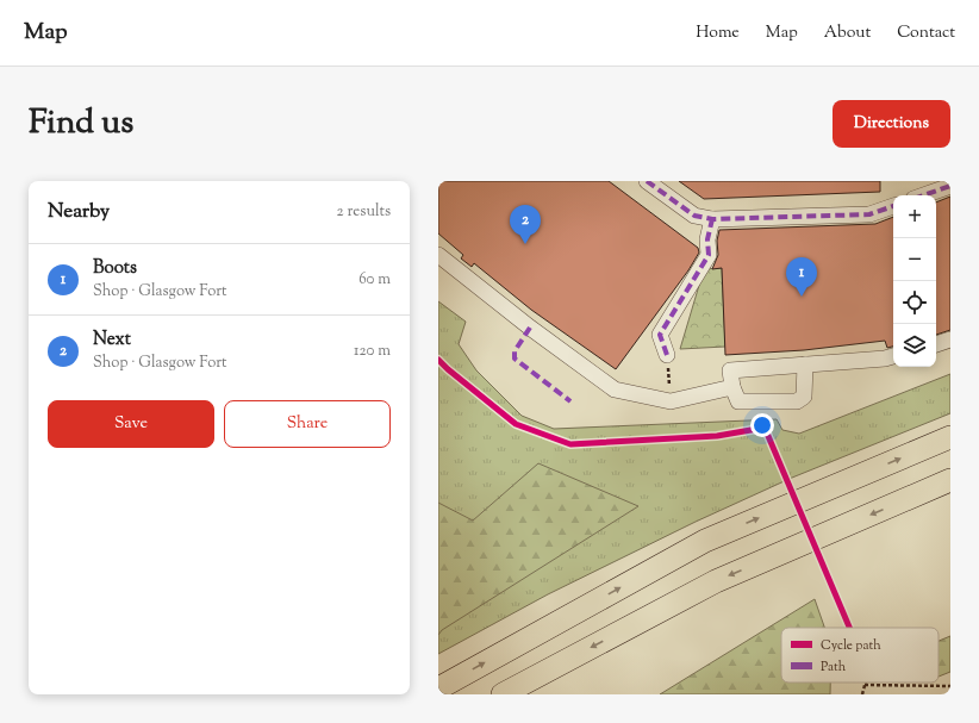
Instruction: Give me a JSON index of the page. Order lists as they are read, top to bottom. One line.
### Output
{"legend":["Cycle path","Path"],"page":{"header":"Map","nav":["Home","Map","About","Contact"],"title":"Find us","buttons":["Directions",["Save","Share"]],"heading":["Nearby","2 results"],"map_buttons":["+","−"],"pins":["2","1"],"list":[{"mark":"1","name":"Boots","note":"Shop · Glasgow Fort","value":"60 m"},{"mark":"2","name":"Next","note":"Shop · Glasgow Fort","value":"120 m"}]}}
